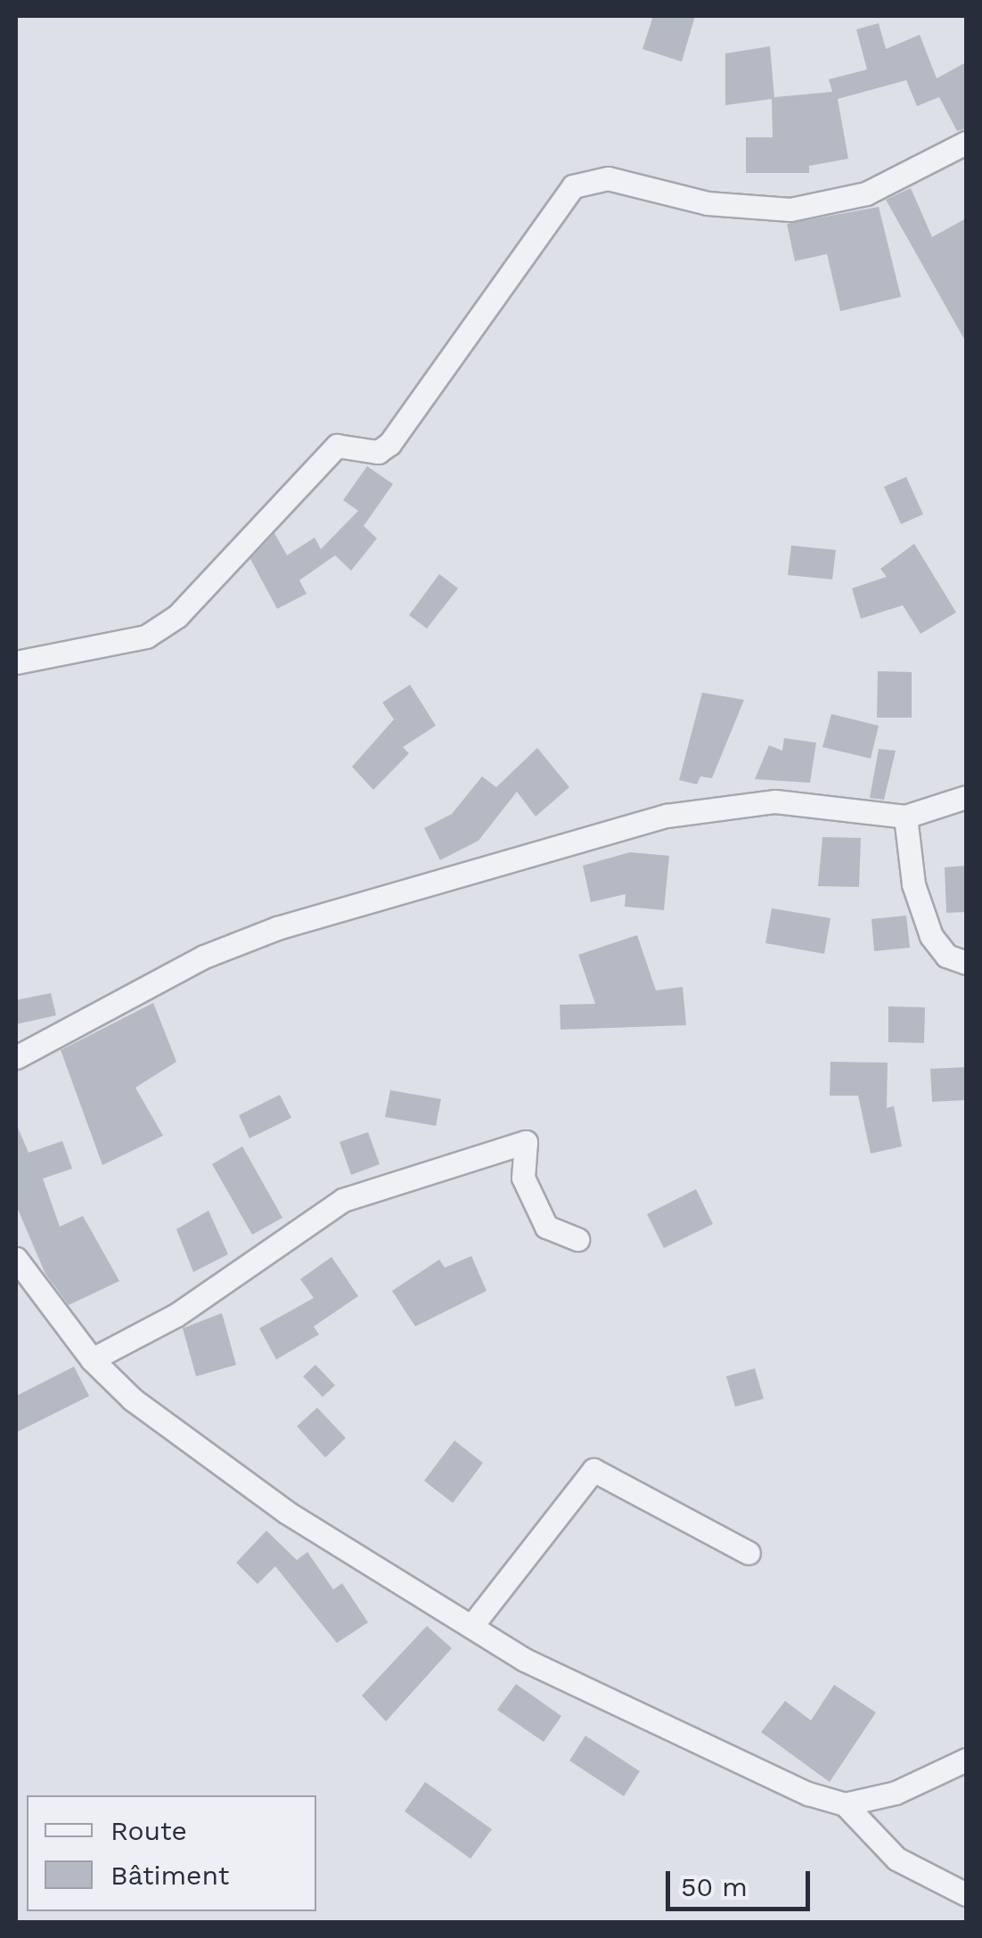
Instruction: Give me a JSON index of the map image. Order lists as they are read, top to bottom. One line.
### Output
{"legend":["Route","Bâtiment"],"scale_bar":"50 m"}
